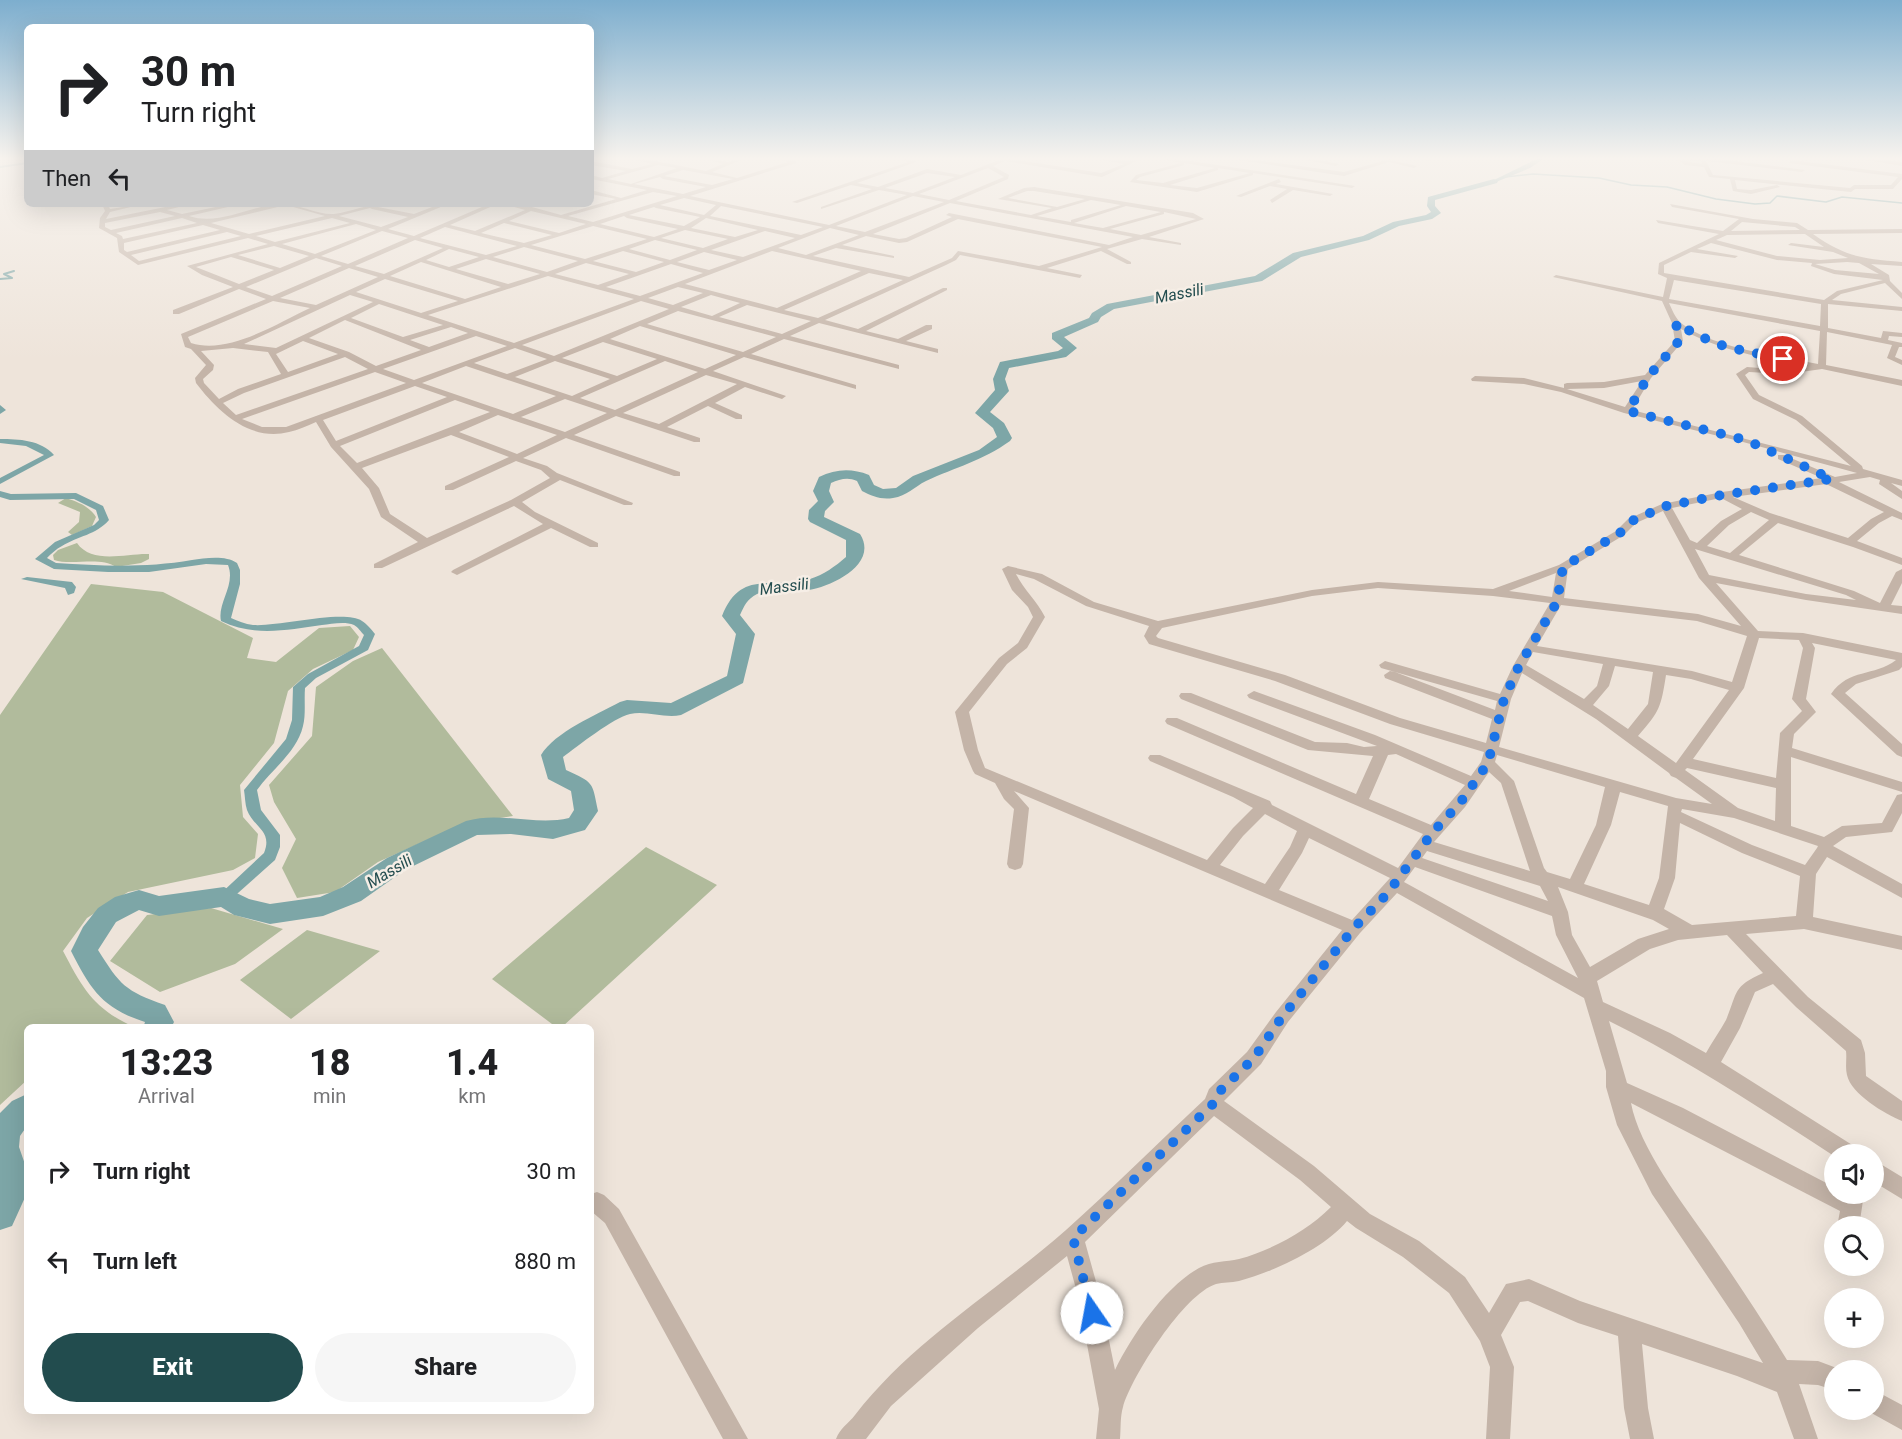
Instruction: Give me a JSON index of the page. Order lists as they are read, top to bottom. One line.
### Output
{"water":["Massili"],"page":{"turn":["30 m","Turn right"],"then":"Then","eta":["13:23","Arrival","18","min","1.4","km"],"list":[{"name":"Turn right","value":"30 m"},{"name":"Turn left","value":"880 m"}],"map_buttons":["+","−"],"buttons":["Exit","Share"]}}
